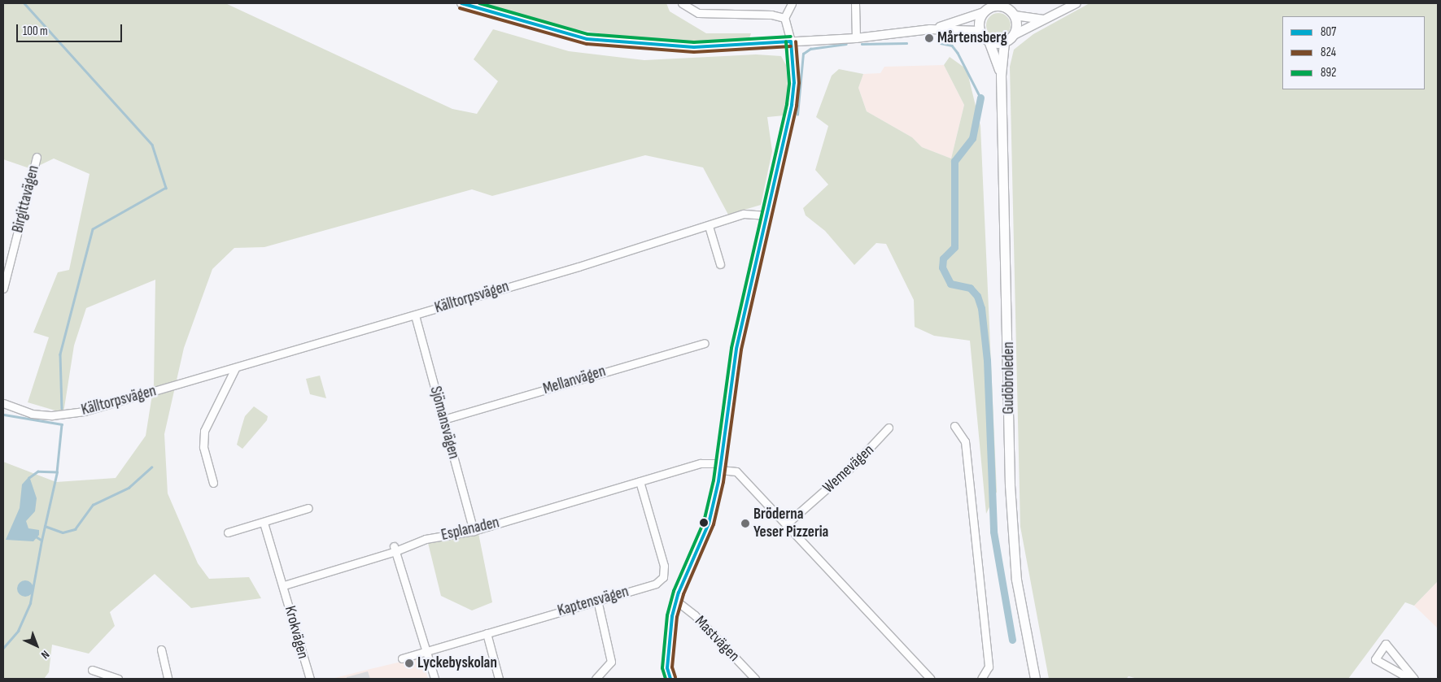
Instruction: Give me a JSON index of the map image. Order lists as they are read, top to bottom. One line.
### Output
{"streets":{"main road":["Gudöbroleden"],"street":["Birgittavägen","Källtorpsvägen","Mellanvägen","Sjömansvägen","Wemevägen","Esplanaden","Kaptensvägen","Krokvägen","Mastvägen"]},"crossings":[["Källtorpsvägen","Sjömansvägen"],["Mellanvägen","Sjömansvägen"],["Sjömansvägen","Esplanaden"],["Wemevägen","Esplanaden"],["Esplanaden","Kaptensvägen"],["Esplanaden","Krokvägen"]],"places":["Mårtensberg","Bröderna Yeser Pizzeria","Lyckebyskolan"],"lines":["transit line 807","transit line 892","transit line 824"],"legend":["807","824","892"],"scale_bar":"100 m","north":"bottom right"}
